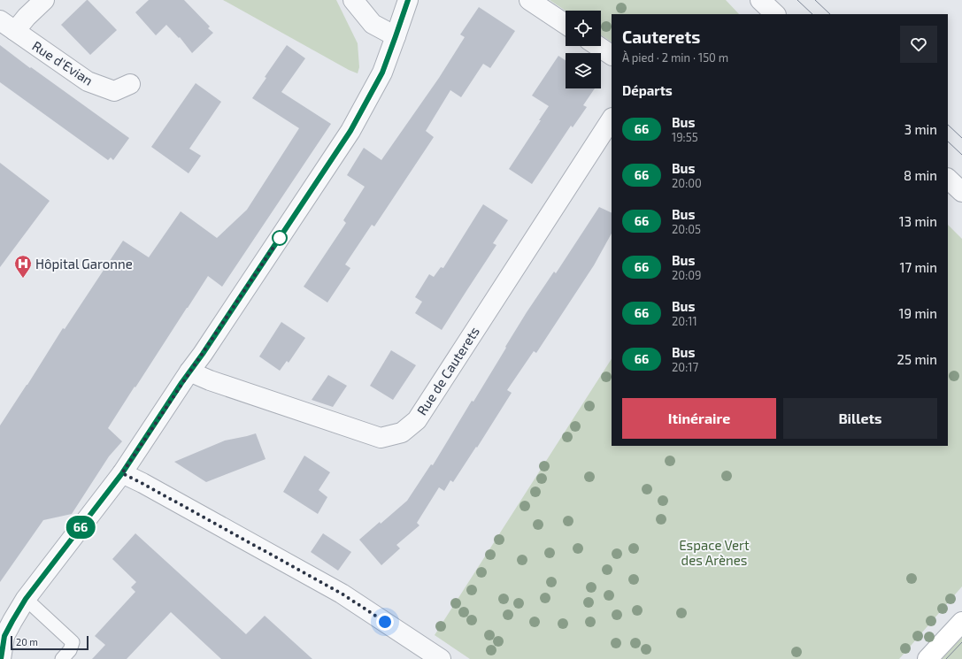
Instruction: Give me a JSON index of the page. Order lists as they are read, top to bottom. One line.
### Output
{"streets":{"street":["Rue d'Evian","Rue de Cauterets"]},"parks":["Espace Vert des Arènes"],"places":{"hospital":["Hôpital Garonne"]},"lines":["bus line 66"],"scale_bar":"20 m","page":{"on_map":"66","heading":[["Cauterets","À pied · 2 min · 150 m"],"Départs"],"list":[{"mark":"66","name":"Bus","note":"19:55","value":"3 min"},{"mark":"66","name":"Bus","note":"20:00","value":"8 min"},{"mark":"66","name":"Bus","note":"20:05","value":"13 min"},{"mark":"66","name":"Bus","note":"20:09","value":"17 min"},{"mark":"66","name":"Bus","note":"20:11","value":"19 min"},{"mark":"66","name":"Bus","note":"20:17","value":"25 min"}],"buttons":["Itinéraire","Billets"],"scale":"20 m"}}
